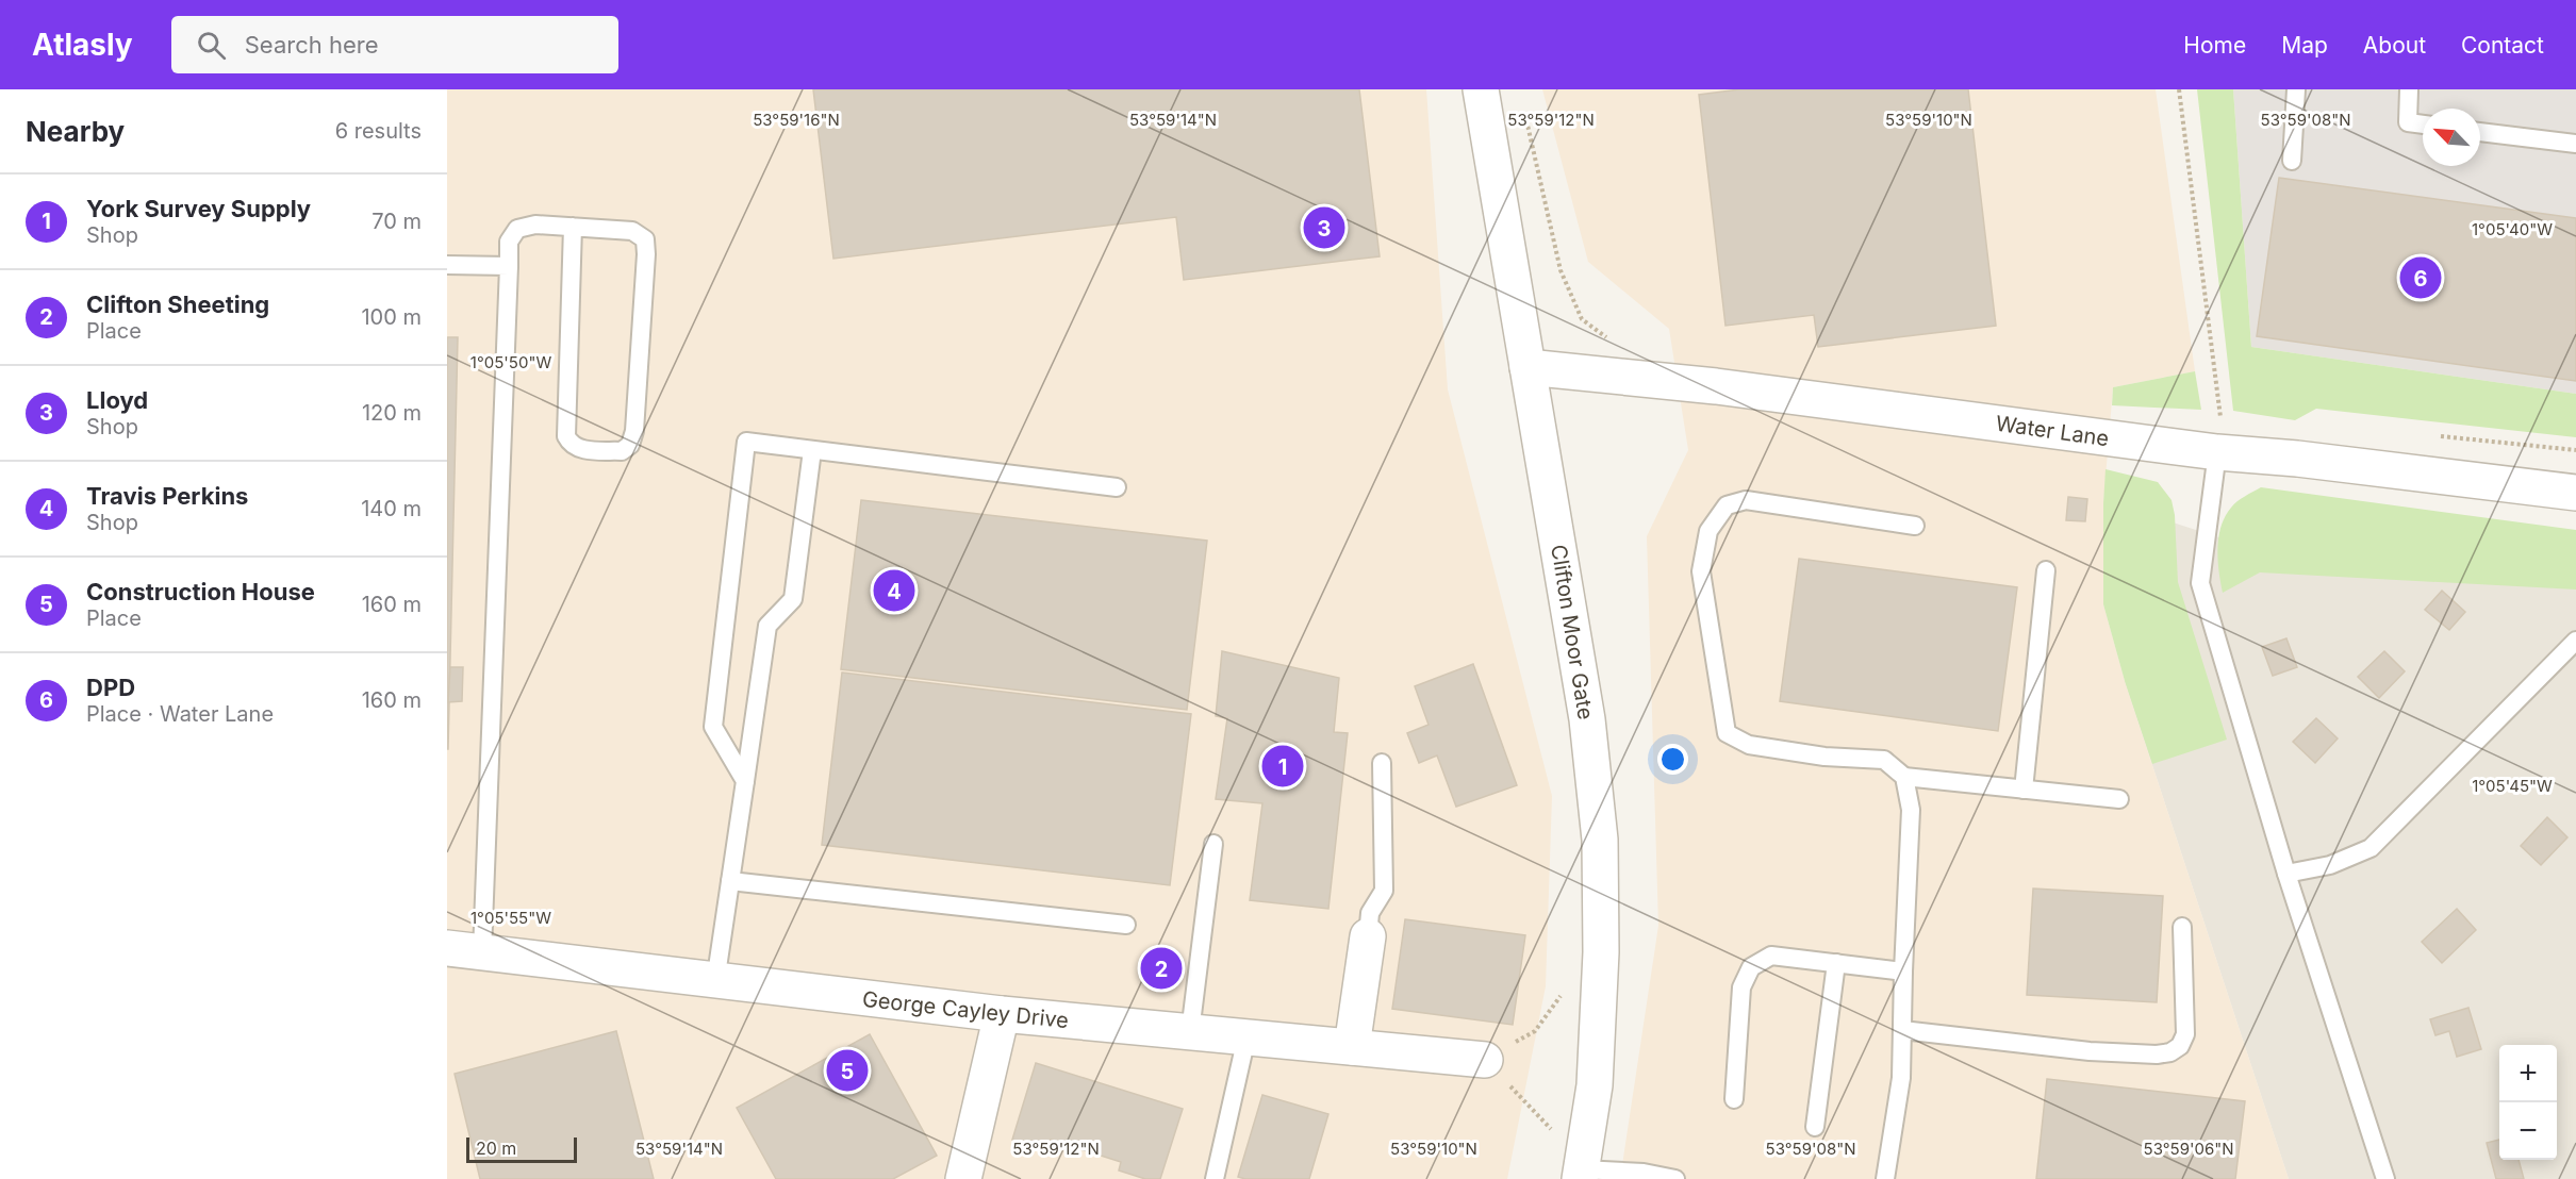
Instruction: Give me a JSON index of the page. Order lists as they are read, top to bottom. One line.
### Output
{"streets":{"street":["Water Lane","Clifton Moor Gate","George Cayley Drive"]},"crossings":[["Water Lane","Clifton Moor Gate"]],"scale_bar":"20 m","north":"top left","page":{"header":"Atlasly","search":"Search here","nav":["Home","Map","About","Contact"],"heading":["Nearby","6 results"],"list":[{"mark":"1","name":"York Survey Supply","note":"Shop","value":"70 m"},{"mark":"2","name":"Clifton Sheeting","note":"Place","value":"100 m"},{"mark":"3","name":"Lloyd","note":"Shop","value":"120 m"},{"mark":"4","name":"Travis Perkins","note":"Shop","value":"140 m"},{"mark":"5","name":"Construction House","note":"Place","value":"160 m"},{"mark":"6","name":"DPD","note":"Place · Water Lane","value":"160 m"}],"pins":["3","6","4","1","2","5"],"map_buttons":["+","−"],"scale":"20 m"},"coordinates":["53°59'16\"N","53°59'14\"N","53°59'12\"N","53°59'10\"N","53°59'08\"N","1°05'40\"W","1°05'50\"W","1°05'45\"W","1°05'55\"W","53°59'06\"N"]}
